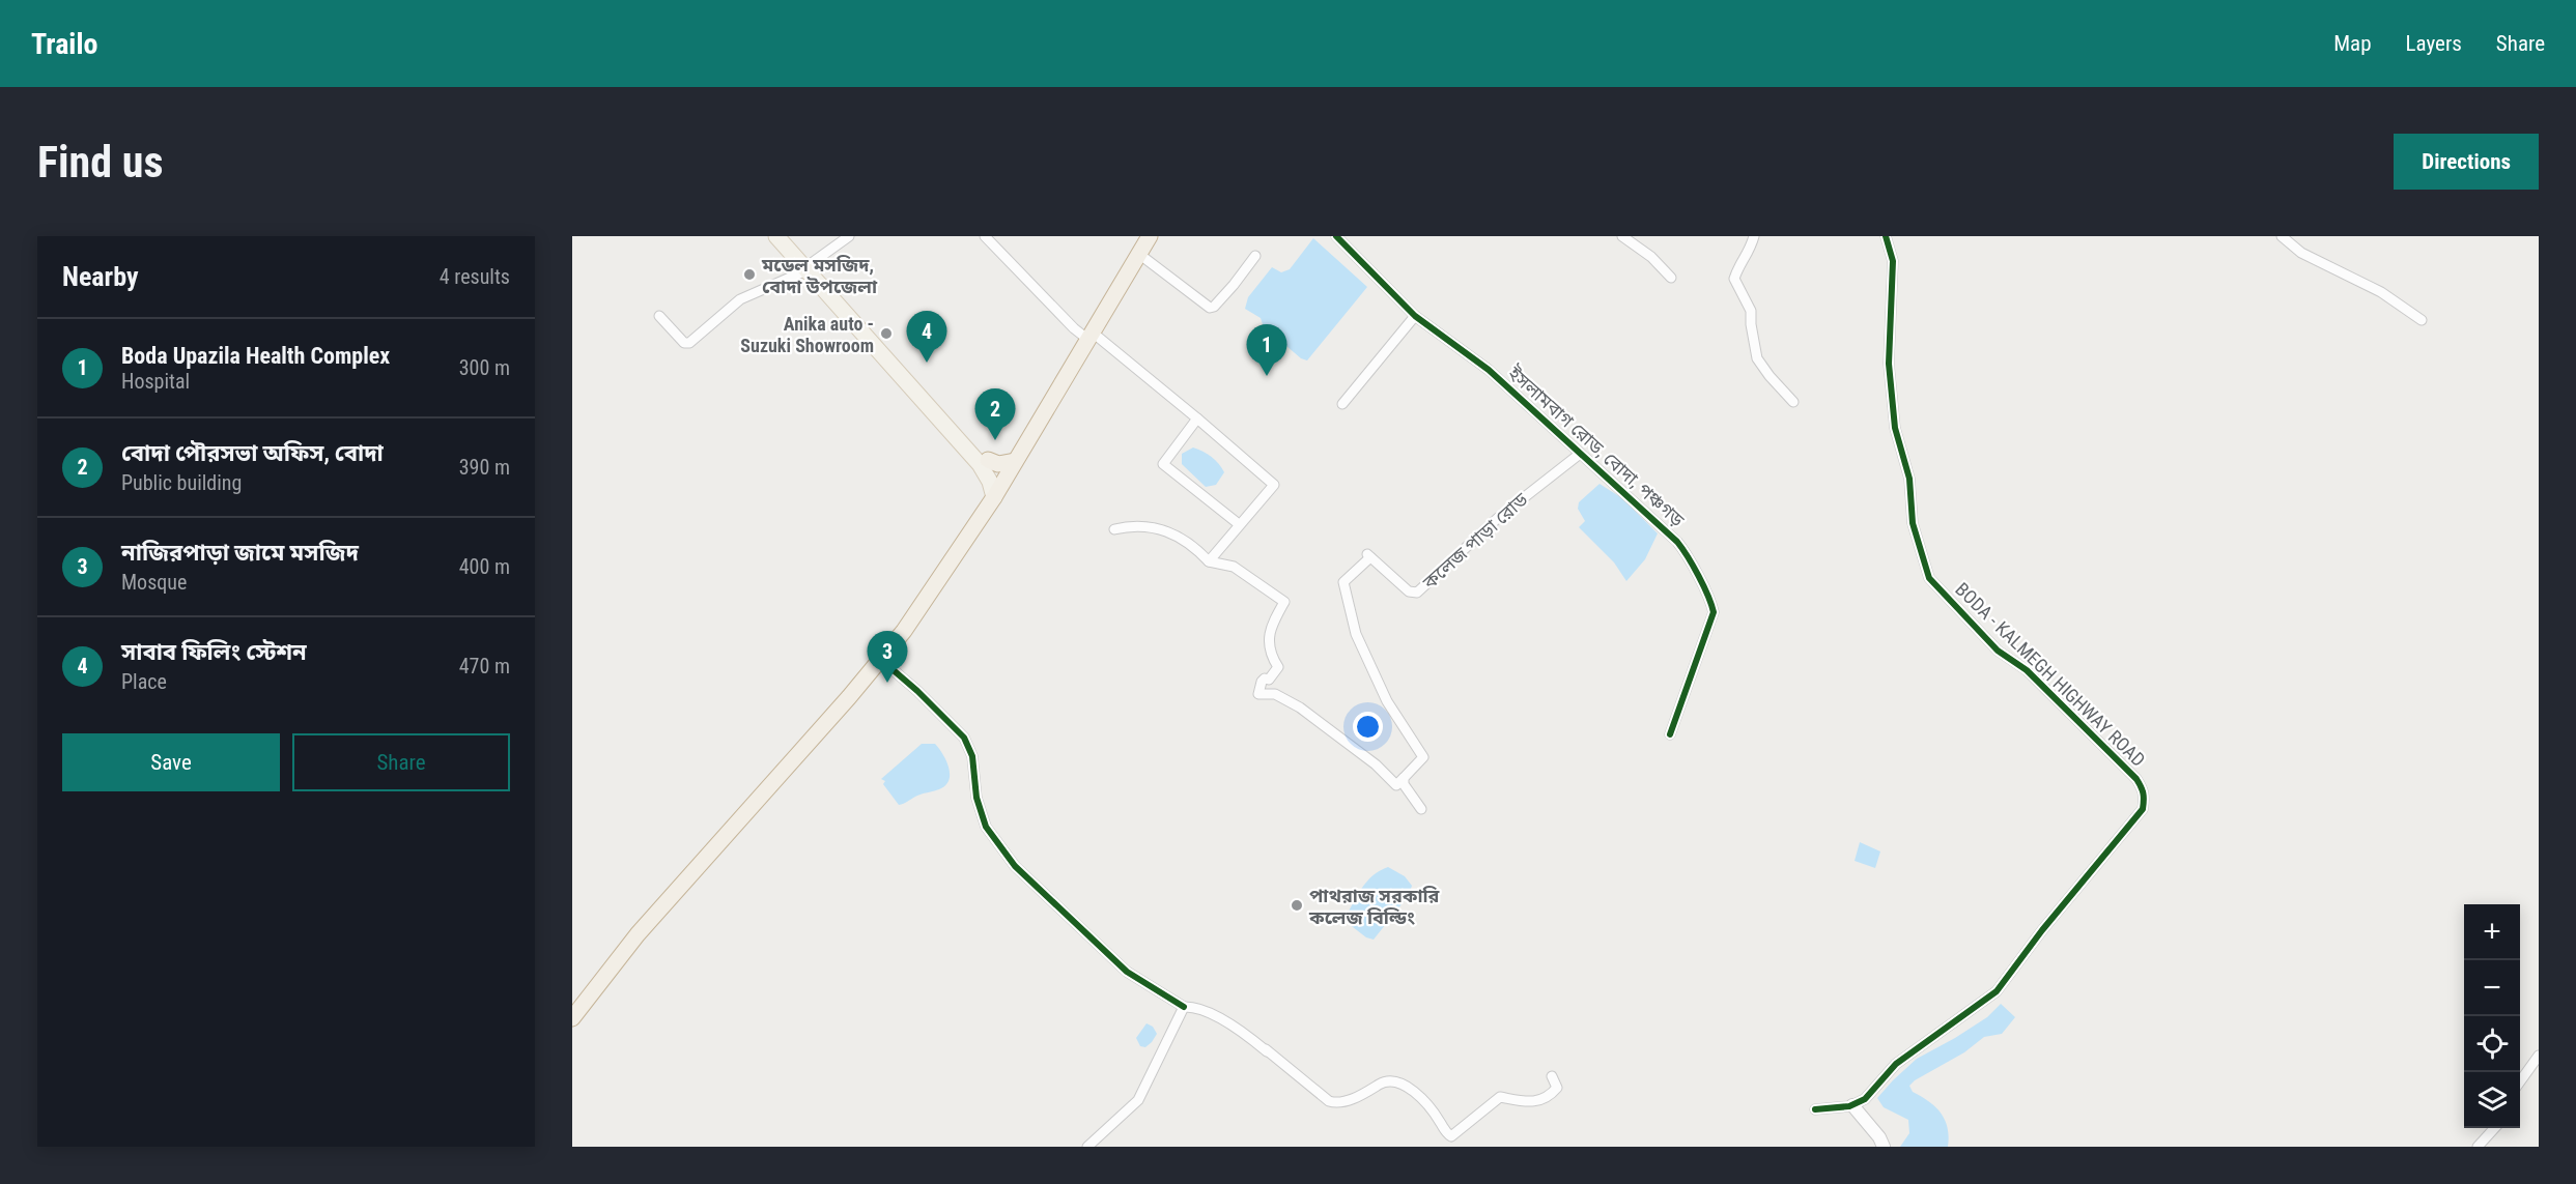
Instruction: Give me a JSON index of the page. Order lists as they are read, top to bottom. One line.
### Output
{"streets":{"street":["ইসলামবাগ রোড, বোদা, পঞ্চগড়","কলেজ পাড়া রোড","BODA - KALMEGH HIGHWAY ROAD"]},"crossings":[["ইসলামবাগ রোড, বোদা, পঞ্চগড়","কলেজ পাড়া রোড"]],"places":["মডেল মসজিদ, বোদা উপজেলা","Anika auto - Suzuki Showroom","পাথরাজ সরকারি কলেজ বিল্ডিং"],"page":{"header":"Trailo","nav":["Map","Layers","Share"],"buttons":["Directions",["Save","Share"]],"title":"Find us","heading":["Nearby","4 results"],"pins":["4","1","2","3"],"list":[{"mark":"1","name":"Boda Upazila Health Complex","note":"Hospital","value":"300 m"},{"mark":"2","name":"বোদা পৌরসভা অফিস, বোদা","note":"Public building","value":"390 m"},{"mark":"3","name":"নাজিরপাড়া জামে মসজিদ","note":"Mosque","value":"400 m"},{"mark":"4","name":"সাবাব ফিলিং স্টেশন","note":"Place","value":"470 m"}],"map_buttons":["+","−"]}}
